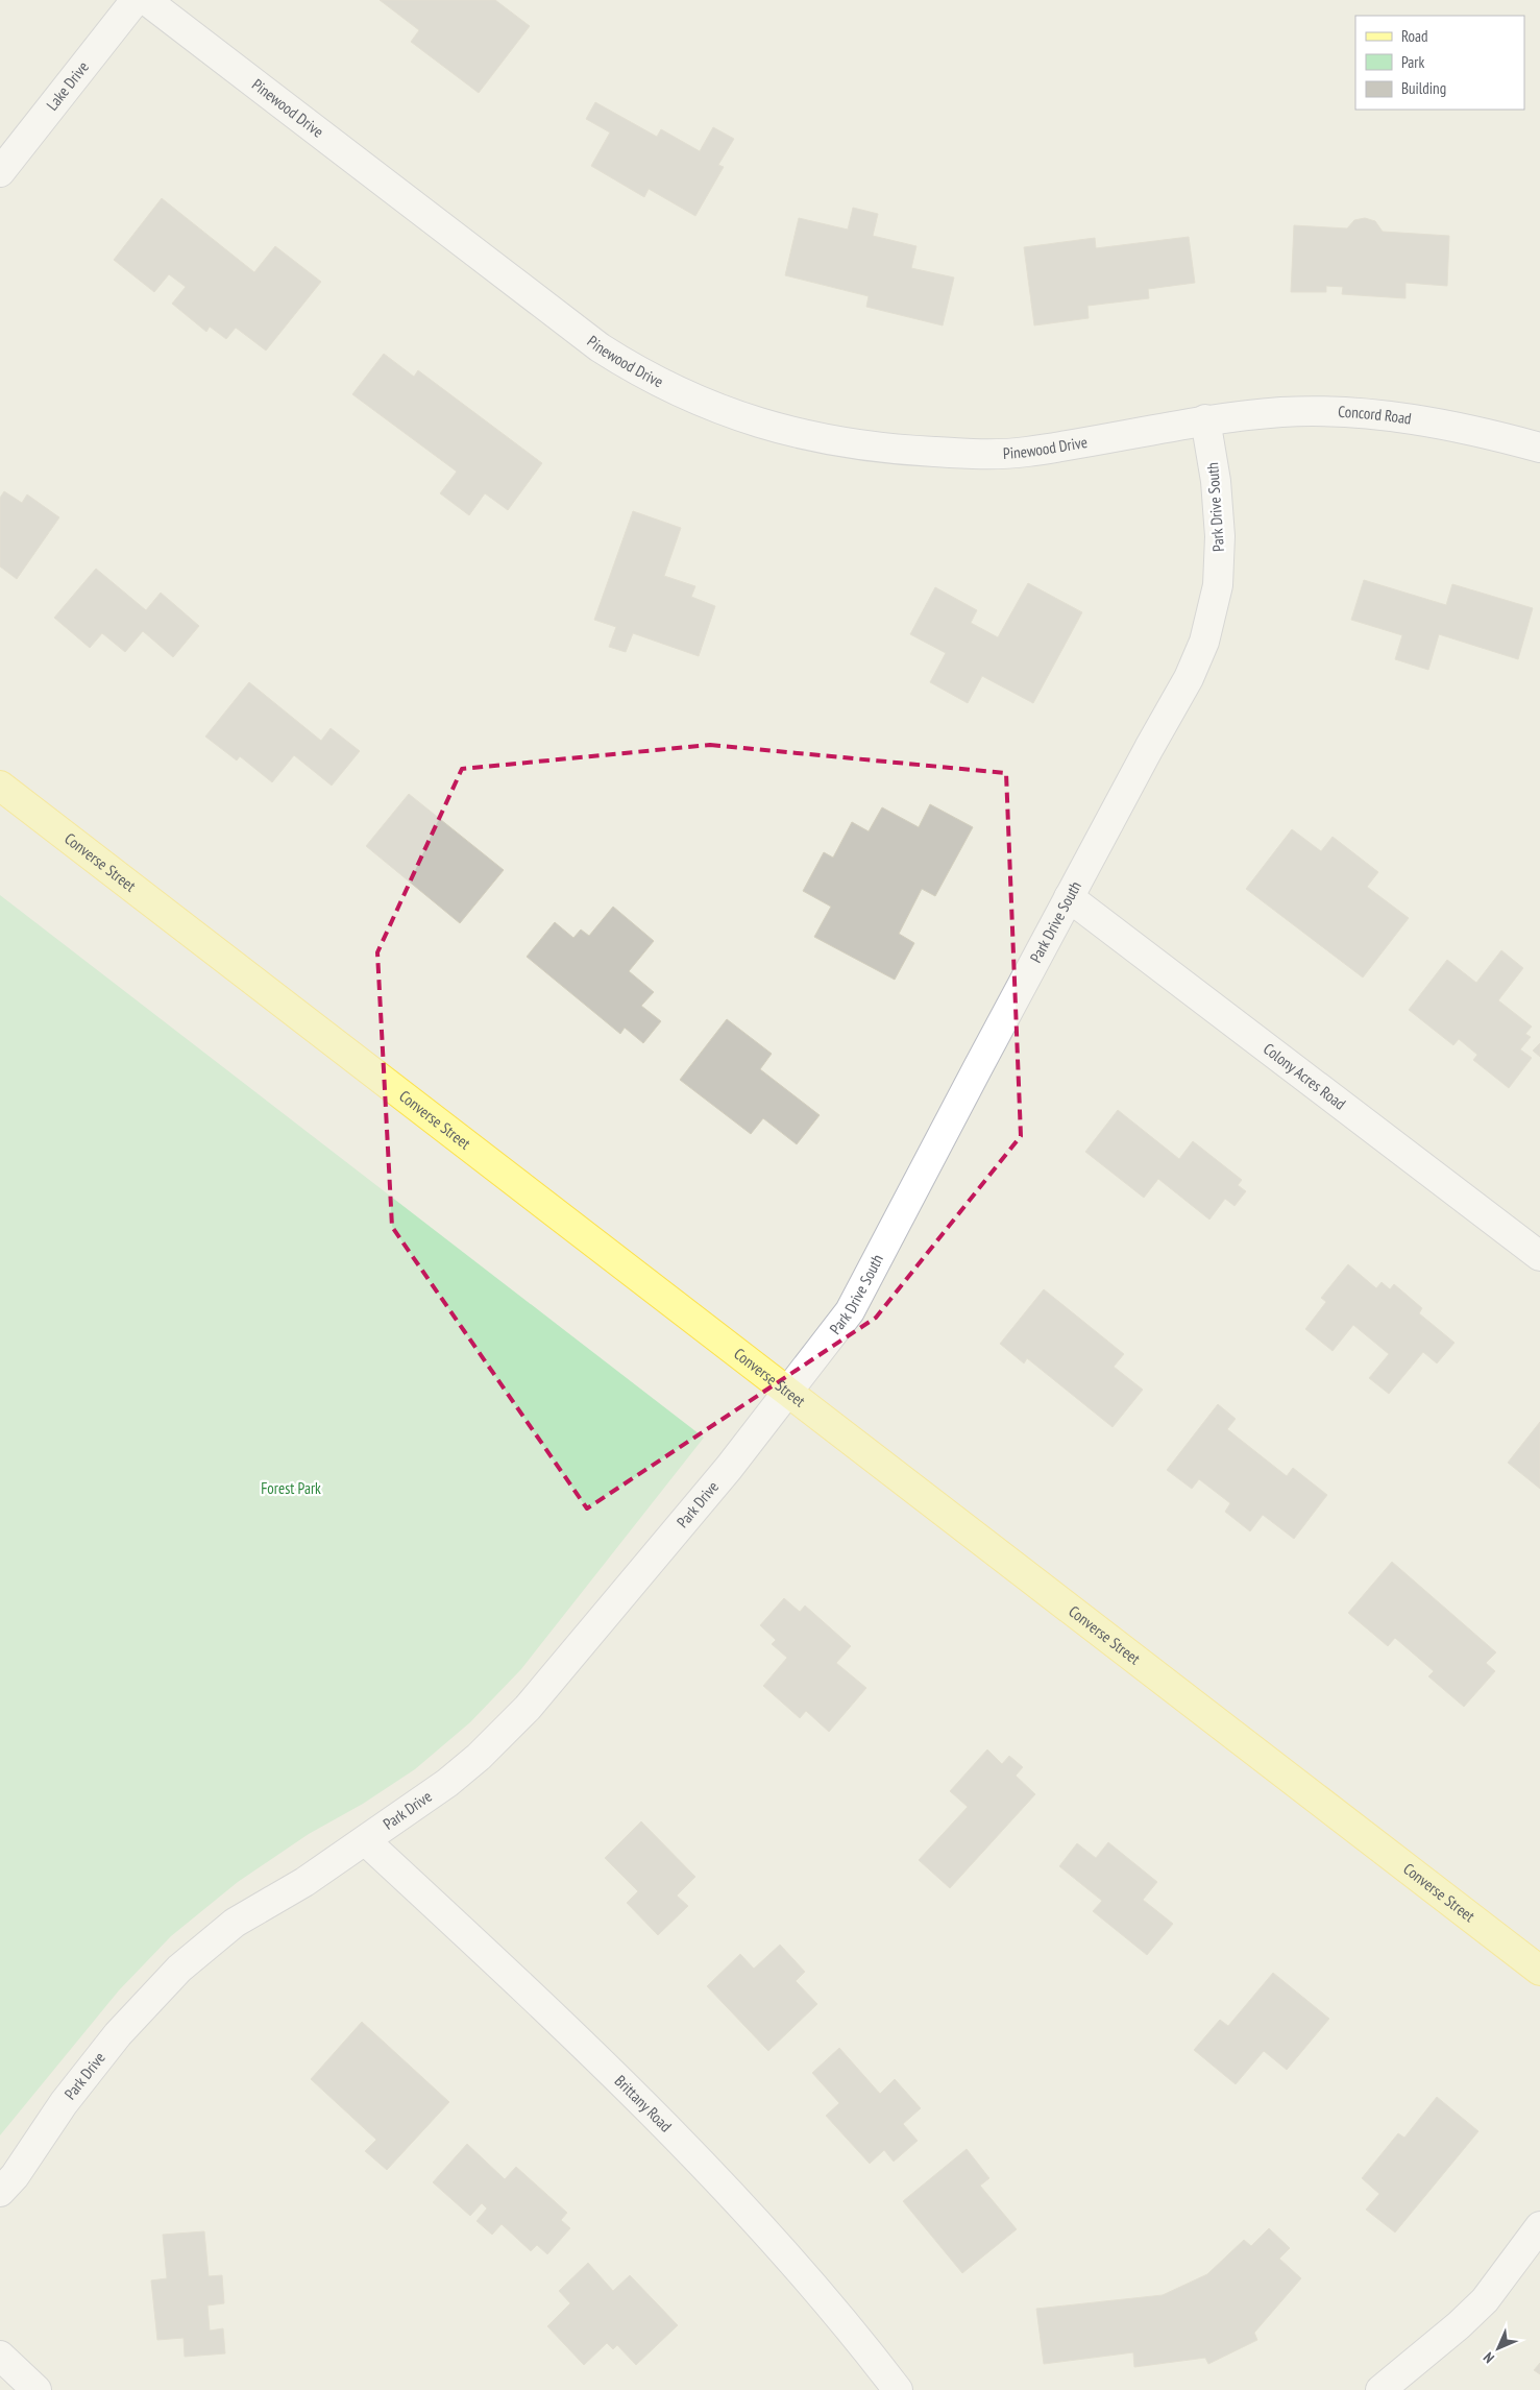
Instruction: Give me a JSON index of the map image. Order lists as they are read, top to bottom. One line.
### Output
{"streets":{"main road":["Converse Street"],"street":["Lake Drive","Pinewood Drive","Concord Road","Park Drive South","Colony Acres Road","Park Drive","Brittany Road"]},"crossings":[["Pinewood Drive","Concord Road"],["Pinewood Drive","Park Drive South"],["Concord Road","Park Drive South"],["Park Drive South","Converse Street"],["Park Drive South","Colony Acres Road"],["Park Drive South","Park Drive"],["Converse Street","Park Drive"],["Park Drive","Brittany Road"]],"parks":["Forest Park"],"legend":["Road","Park","Building"],"north":"bottom left"}
